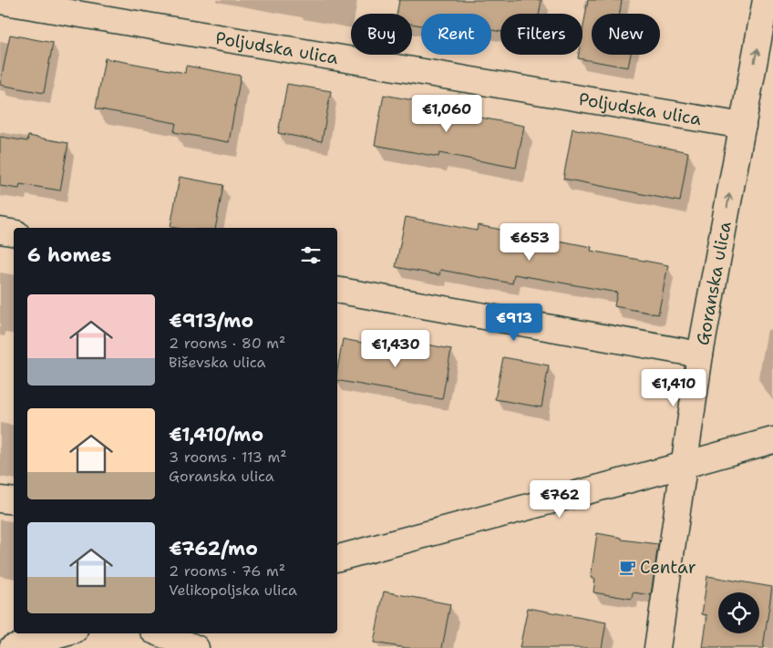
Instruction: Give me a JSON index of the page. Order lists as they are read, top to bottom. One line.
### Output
{"streets":{"street":["Poljudska ulica","Goranska ulica"]},"crossings":[["Poljudska ulica","Goranska ulica"]],"one_way":["Goranska ulica"],"places":{"cafe":["Centar"]},"page":{"chip":["Buy","Rent","Filters","New"],"price":["€1,060","€653","€913","€1,430","€1,410","€762"],"heading":"6 homes","list":[{"name":"€913/mo","note":"2 rooms · 80 m² · Biševska ulica"},{"name":"€1,410/mo","note":"3 rooms · 113 m² · Goranska ulica"},{"name":"€762/mo","note":"2 rooms · 76 m² · Velikopoljska ulica"}]}}
